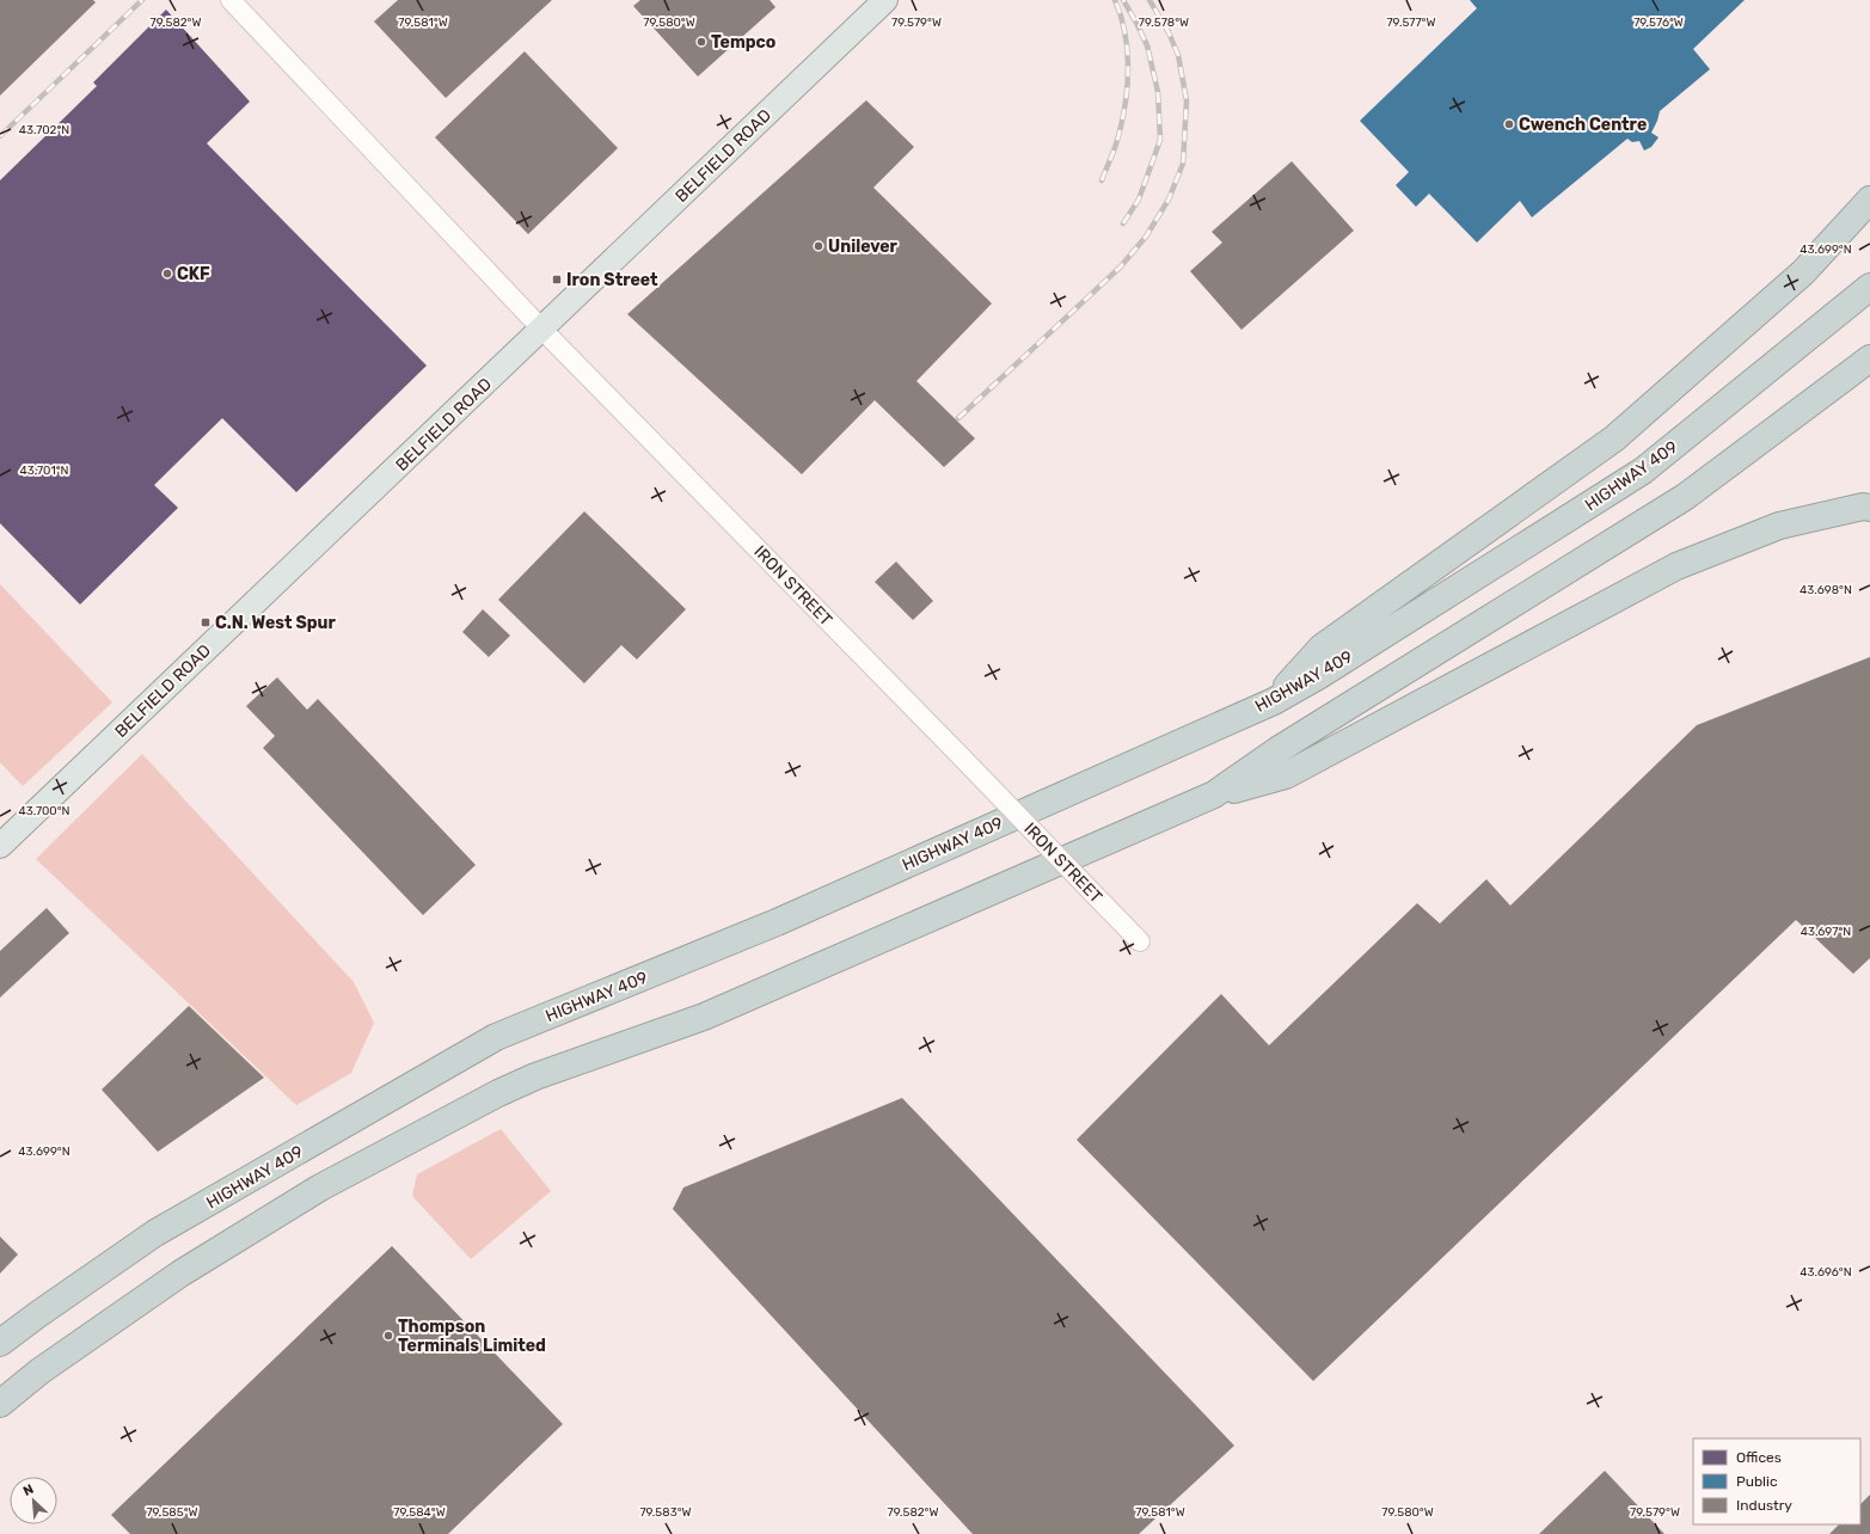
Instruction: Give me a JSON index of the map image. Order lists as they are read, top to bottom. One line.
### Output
{"streets":{"highway":["HIGHWAY 409"],"main road":["BELFIELD ROAD"],"street":["IRON STREET"]},"crossings":[["BELFIELD ROAD","IRON STREET"]],"places":{"other":["Tempco","Cwench Centre","Unilever","CKF","Thompson Terminals Limited"],"transit":["Iron Street","C.N. West Spur"]},"legend":["Offices","Public","Industry"],"north":"top left","coordinates":["79.582°W","79.577°W","79.576°W","79.581°W","79.580°W","79.579°W","79.578°W","43.702°N","43.699°N","43.701°N","43.698°N","43.700°N","43.697°N","43.696°N","79.585°W","79.584°W","79.583°W"]}
